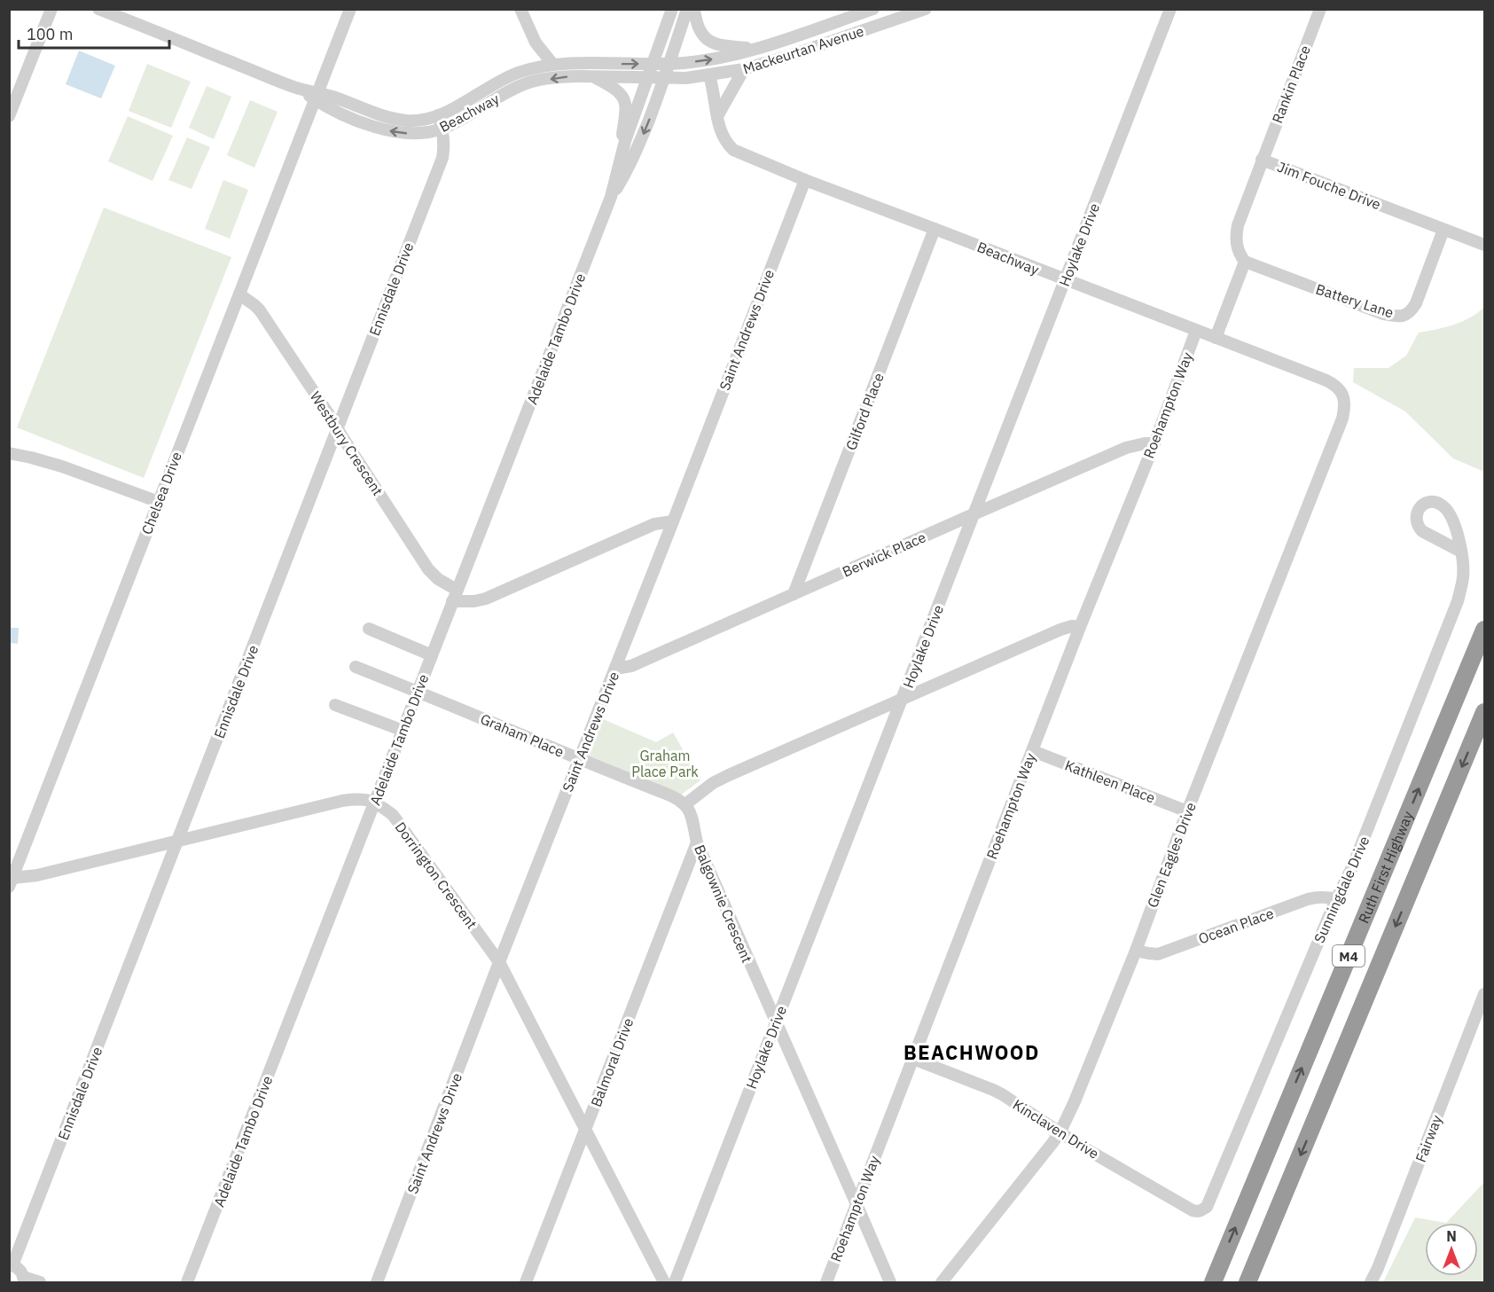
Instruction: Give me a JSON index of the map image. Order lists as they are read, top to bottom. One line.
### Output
{"streets":{"highway":["Ruth First Highway","M4"],"street":["Mackeurtan Avenue","Rankin Place","Beachway","Jim Fouche Drive","Hoylake Drive","Ennisdale Drive","Battery Lane","Saint Andrews Drive","Adelaide Tambo Drive","Roehampton Way","Gilford Place","Westbury Crescent","Chelsea Drive","Berwick Place","Graham Place","Kathleen Place","Glen Eagles Drive","Dorrington Crescent","Sunningdale Drive","Balgownie Crescent","Ocean Place","Balmoral Drive","Kinclaven Drive","Fairway"]},"crossings":[["Mackeurtan Avenue","Beachway"],["Mackeurtan Avenue","Adelaide Tambo Drive"],["Rankin Place","Jim Fouche Drive"],["Beachway","Hoylake Drive"],["Beachway","Ennisdale Drive"],["Beachway","Saint Andrews Drive"],["Beachway","Adelaide Tambo Drive"],["Beachway","Roehampton Way"],["Beachway","Gilford Place"],["Beachway","Chelsea Drive"],["Beachway","Glen Eagles Drive"],["Jim Fouche Drive","Battery Lane"],["Hoylake Drive","Berwick Place"],["Hoylake Drive","Balgownie Crescent"],["Ennisdale Drive","Westbury Crescent"],["Saint Andrews Drive","Berwick Place"],["Saint Andrews Drive","Graham Place"],["Saint Andrews Drive","Dorrington Crescent"],["Adelaide Tambo Drive","Westbury Crescent"],["Adelaide Tambo Drive","Graham Place"],["Adelaide Tambo Drive","Dorrington Crescent"],["Roehampton Way","Berwick Place"],["Roehampton Way","Kathleen Place"],["Roehampton Way","Balgownie Crescent"],["Roehampton Way","Kinclaven Drive"],["Gilford Place","Berwick Place"],["Westbury Crescent","Chelsea Drive"],["Graham Place","Balgownie Crescent"],["Kathleen Place","Glen Eagles Drive"],["Glen Eagles Drive","Ocean Place"],["Glen Eagles Drive","Kinclaven Drive"],["Dorrington Crescent","Balmoral Drive"],["Sunningdale Drive","Ocean Place"],["Sunningdale Drive","Kinclaven Drive"],["Balgownie Crescent","Balmoral Drive"]],"districts":["BEACHWOOD"],"parks":["Graham Place Park"],"scale_bar":"100 m","north":"top"}
